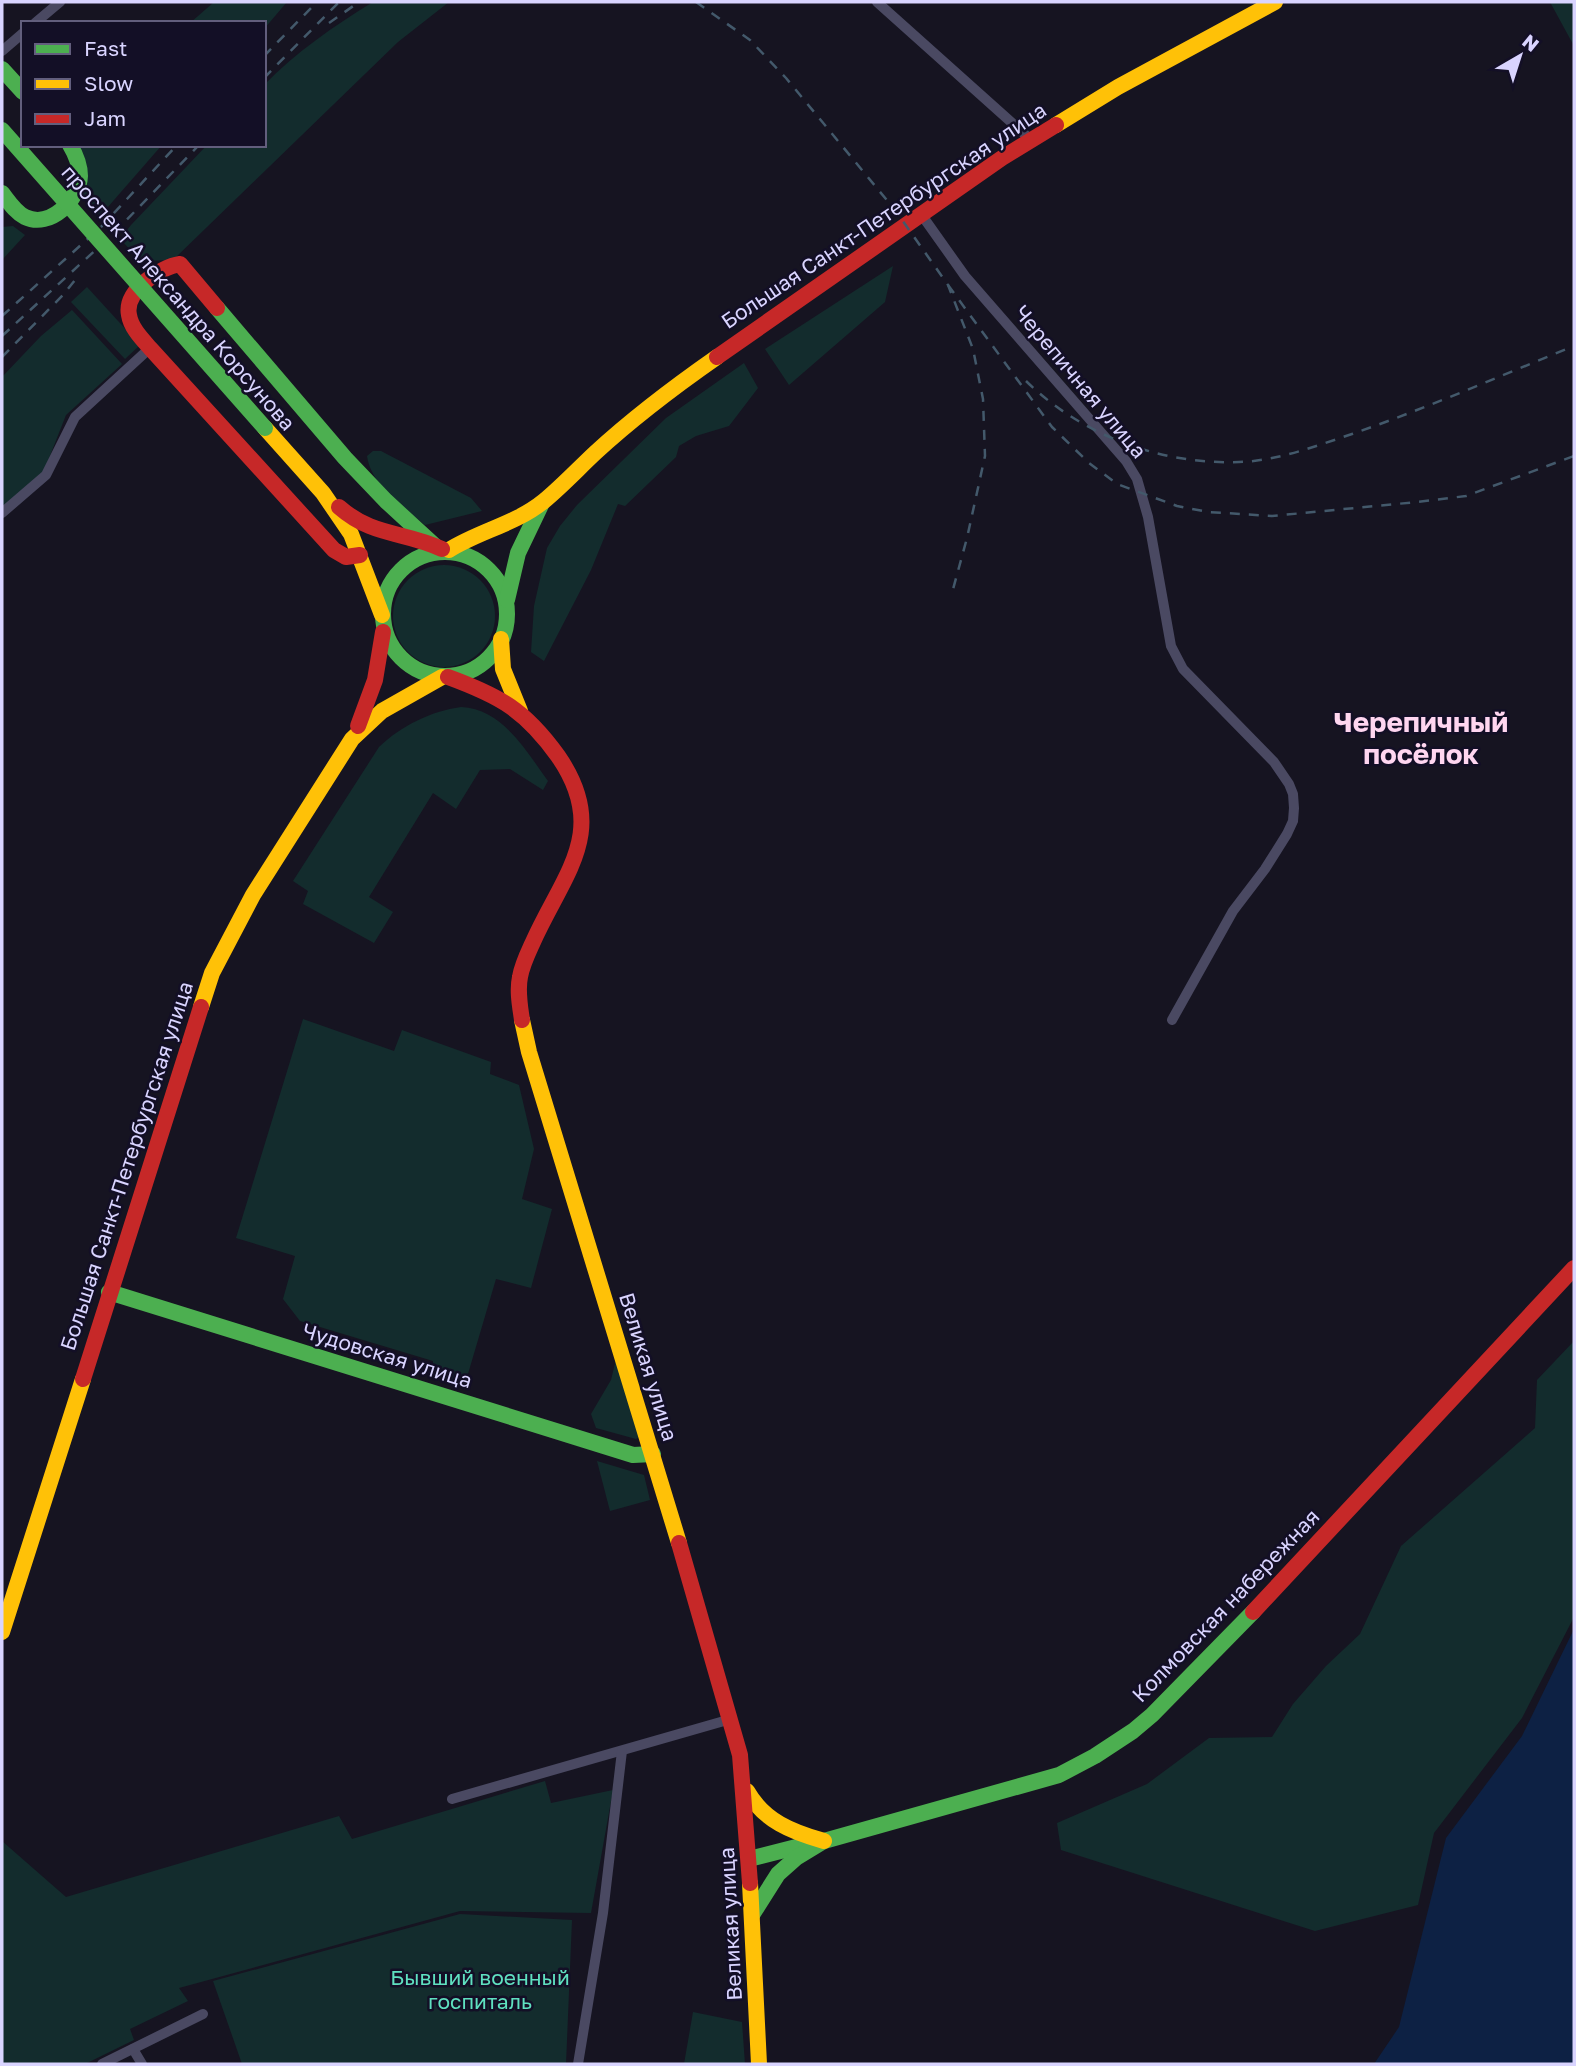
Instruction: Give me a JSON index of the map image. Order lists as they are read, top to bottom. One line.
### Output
{"streets":{"main road":["Большая Санкт-Петербургская улица","проспект Александра Корсунова","Чудовская улица","Великая улица","Колмовская набережная"],"street":["Черепичная улица"]},"crossings":[["Большая Санкт-Петербургская улица","проспект Александра Корсунова"],["Большая Санкт-Петербургская улица","Черепичная улица"],["Большая Санкт-Петербургская улица","Чудовская улица"],["Чудовская улица","Великая улица"],["Великая улица","Колмовская набережная"]],"districts":["Черепичный посёлок"],"parks":["Бывший военный госпиталь"],"legend":["Fast","Slow","Jam"],"north":"top right"}
